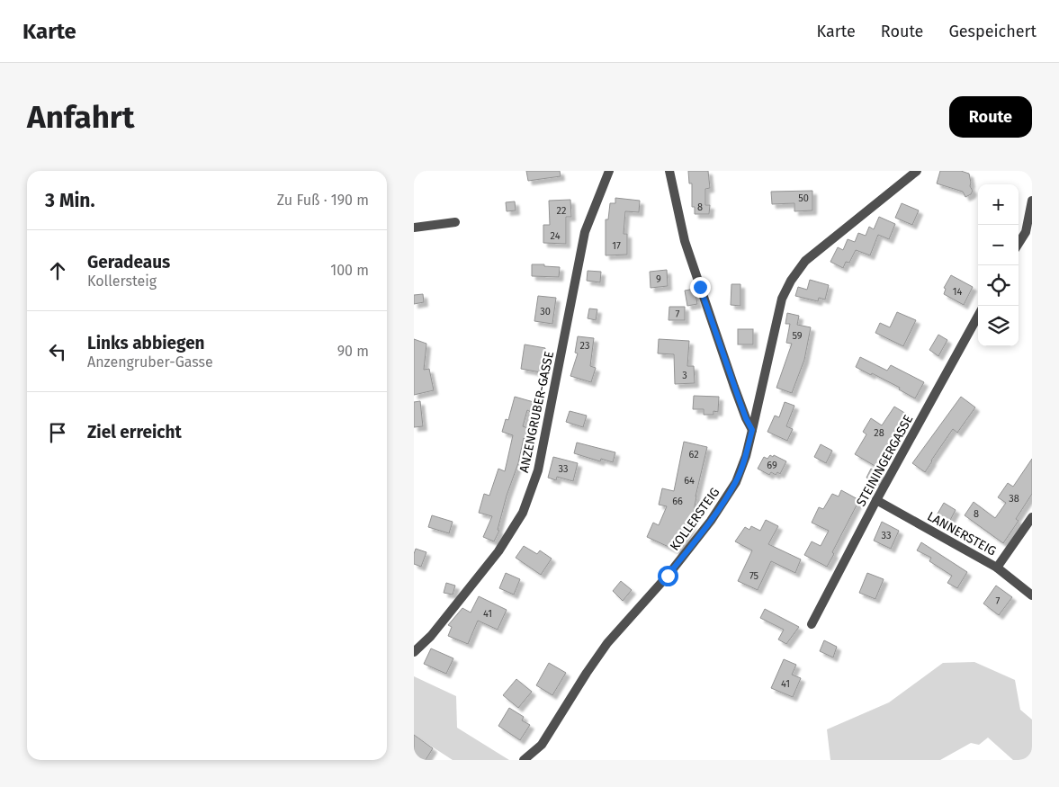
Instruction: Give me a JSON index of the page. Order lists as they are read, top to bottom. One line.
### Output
{"streets":{"street":["ANZENGRUBER-GASSE","STEININGERGASSE","KOLLERSTEIG","LANNERSTEIG"]},"crossings":[["STEININGERGASSE","LANNERSTEIG"]],"house_numbers":["50","8","22","24","17","9","14","30","7","59","23","3","28","62","69","33","64","38","66","8","33","75","7","41","41"],"page":{"header":"Karte","nav":["Karte","Route","Gespeichert"],"buttons":"Route","title":"Anfahrt","heading":["3 Min.","Zu Fuß · 190 m"],"map_buttons":["+","−"],"list":[["Geradeaus","Kollersteig","100 m"],["Links abbiegen","Anzengruber-Gasse","90 m"],"Ziel erreicht"]}}
